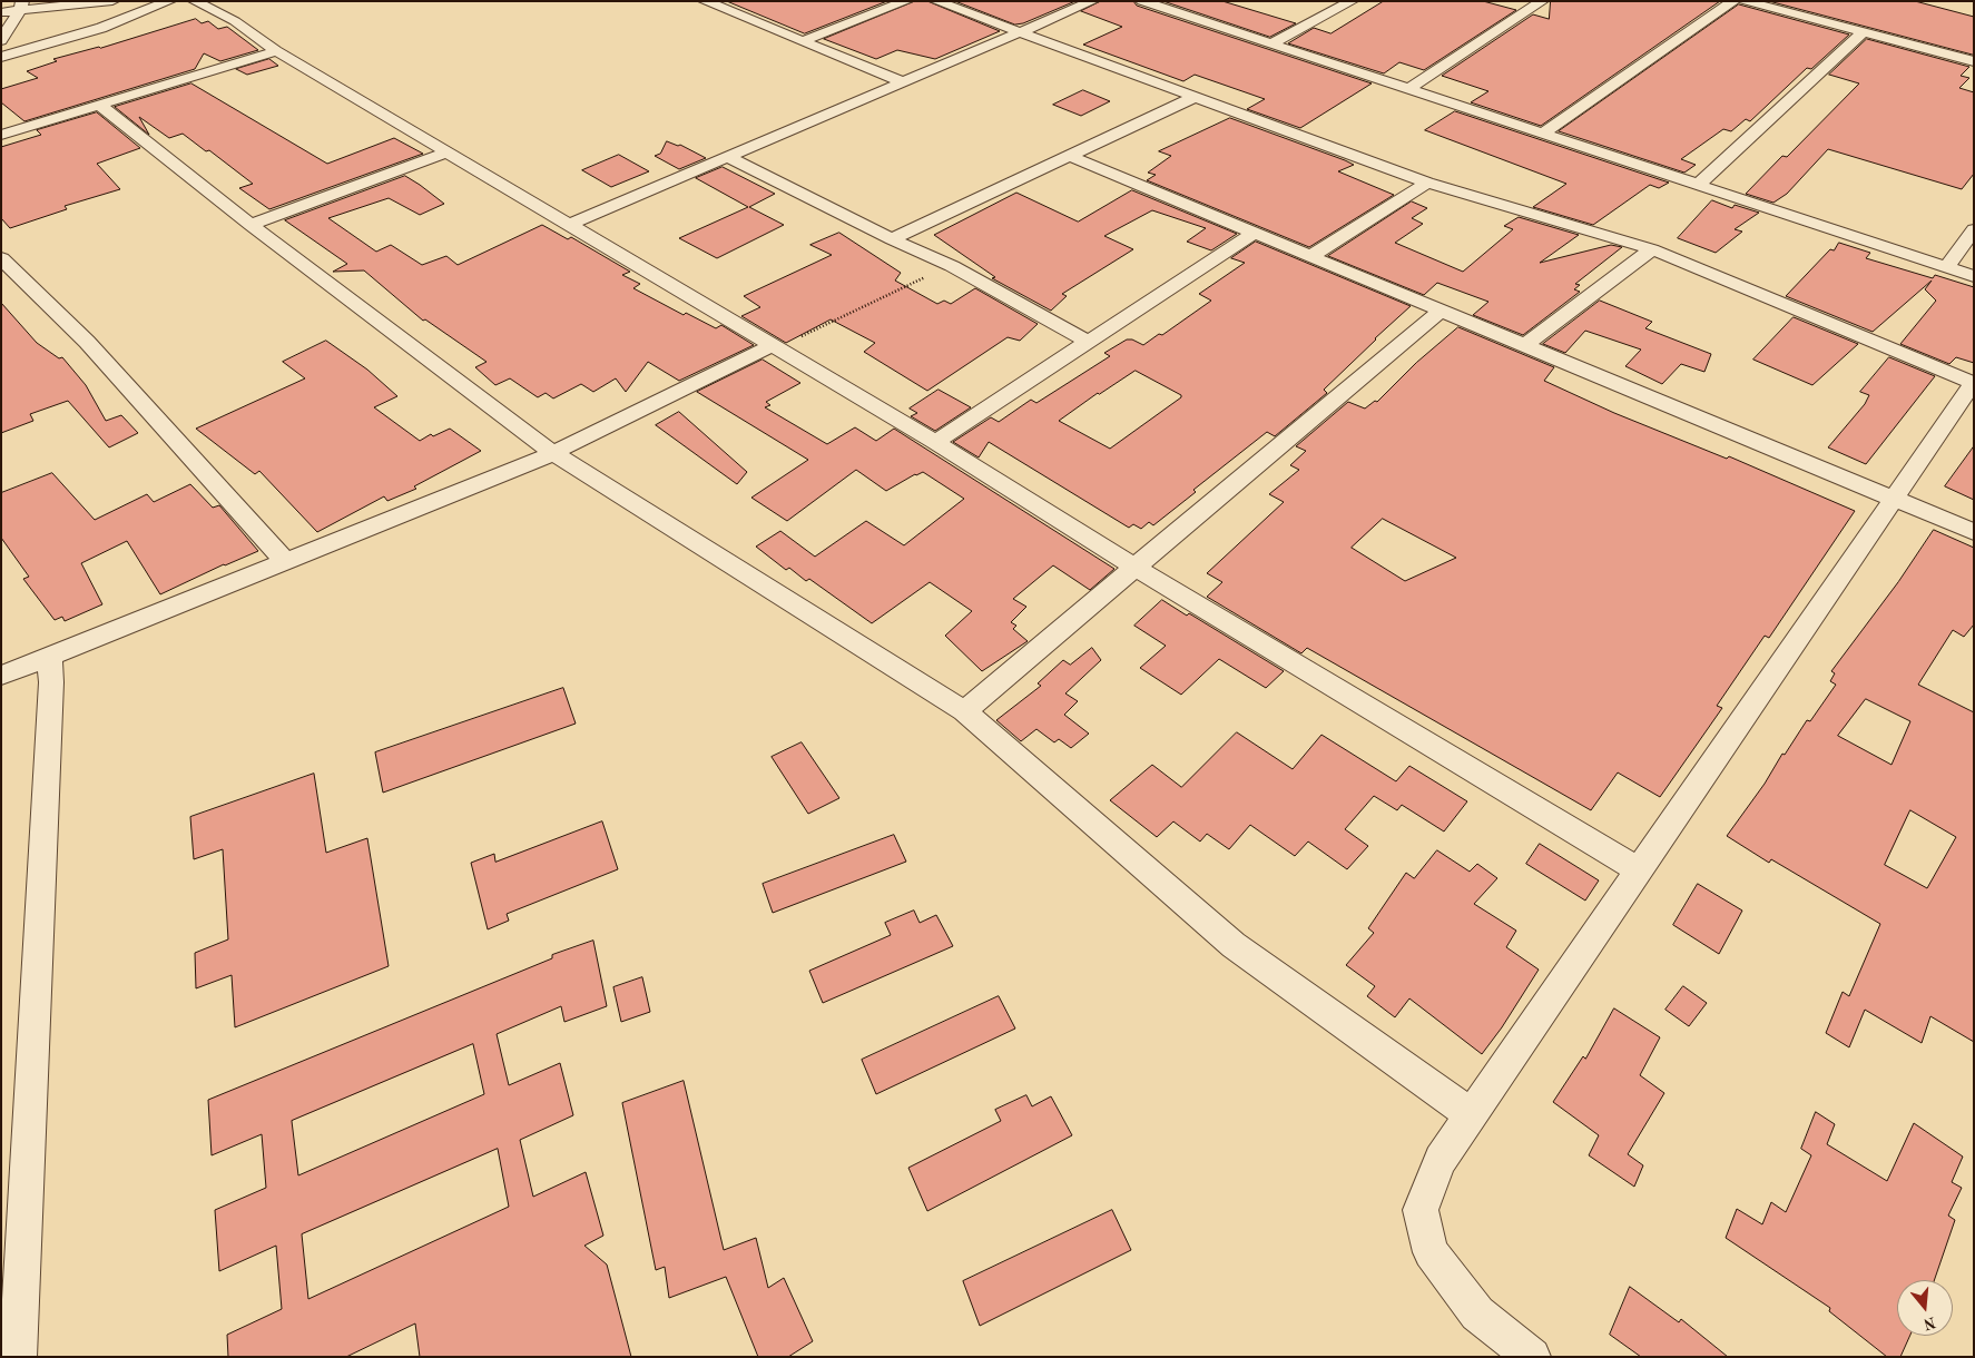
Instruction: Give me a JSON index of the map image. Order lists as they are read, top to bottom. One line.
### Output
{"north":"bottom"}
